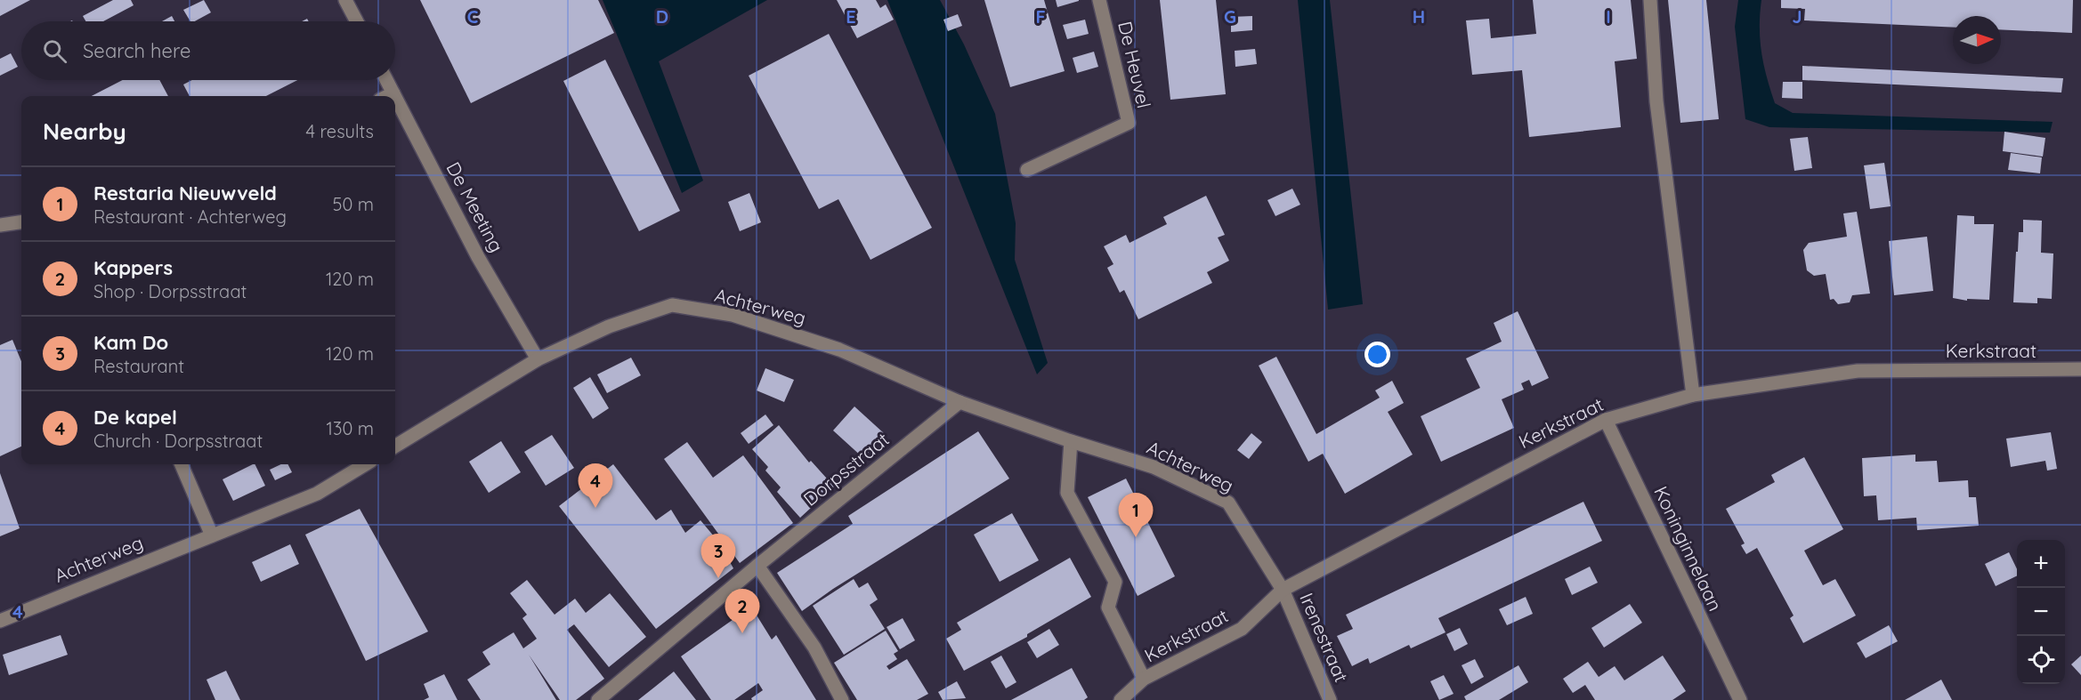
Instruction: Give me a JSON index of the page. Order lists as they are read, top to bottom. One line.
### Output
{"streets":{"street":["De Heuvel","De Meeting","Achterweg","Kerkstraat","Dorpsstraat","Koninginnelaan","Irenestraat"]},"crossings":[["De Meeting","Achterweg"],["Achterweg","Kerkstraat"],["Achterweg","Dorpsstraat"],["Achterweg","Irenestraat"],["Kerkstraat","Koninginnelaan"],["Kerkstraat","Irenestraat"]],"north":"right","page":{"search":"Search here","heading":["Nearby","4 results"],"list":[{"mark":"1","name":"Restaria Nieuwveld","note":"Restaurant · Achterweg","value":"50 m"},{"mark":"2","name":"Kappers","note":"Shop · Dorpsstraat","value":"120 m"},{"mark":"3","name":"Kam Do","note":"Restaurant","value":"120 m"},{"mark":"4","name":"De kapel","note":"Church · Dorpsstraat","value":"130 m"}],"pins":["4","1","3","2"],"map_buttons":["+","−"]},"grid":{"columns":["C","D","E","F","G","H","I","J"],"rows":["4"]}}
